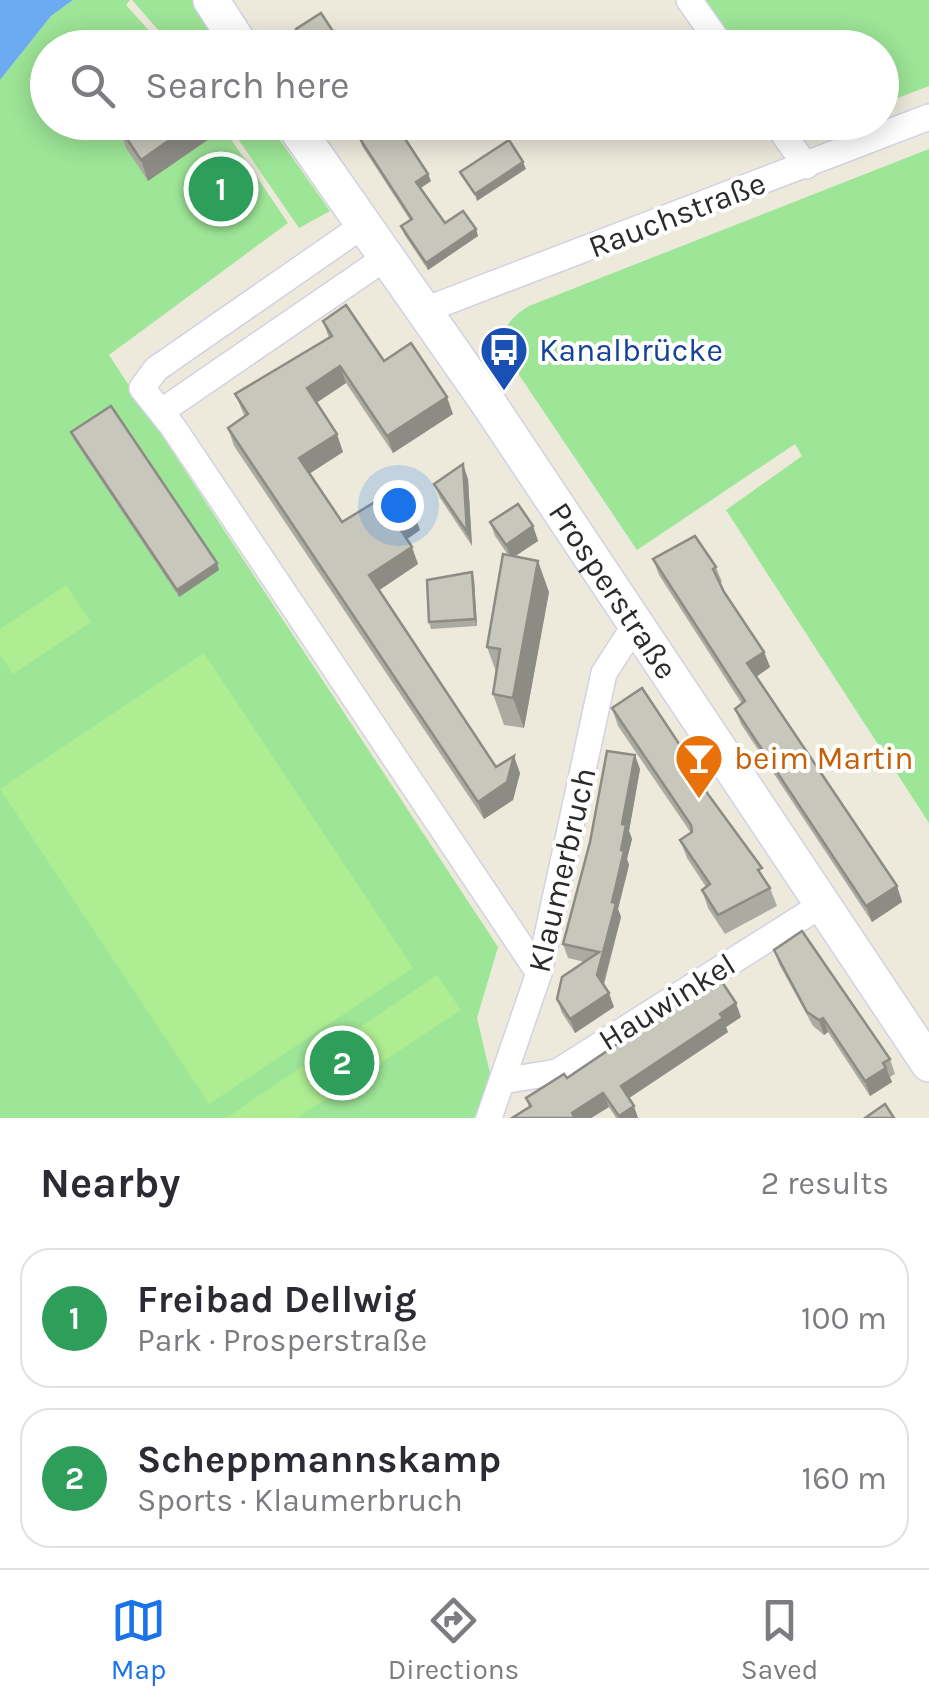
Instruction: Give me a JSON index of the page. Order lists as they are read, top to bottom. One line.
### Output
{"streets":{"main road":["Prosperstraße"],"street":["Rauchstraße","Klaumerbruch","Hauwinkel"]},"crossings":[["Rauchstraße","Prosperstraße"],["Prosperstraße","Klaumerbruch"],["Prosperstraße","Hauwinkel"],["Klaumerbruch","Hauwinkel"]],"places":{"bus stop":["Kanalbrücke"],"bar":["beim Martin"]},"page":{"search":"Search here","pins":["1","2"],"heading":["Nearby","2 results"],"list":[{"mark":"1","name":"Freibad Dellwig","note":"Park · Prosperstraße","value":"100 m"},{"mark":"2","name":"Scheppmannskamp","note":"Sports · Klaumerbruch","value":"160 m"}],"nav":["Map","Directions","Saved"]}}
